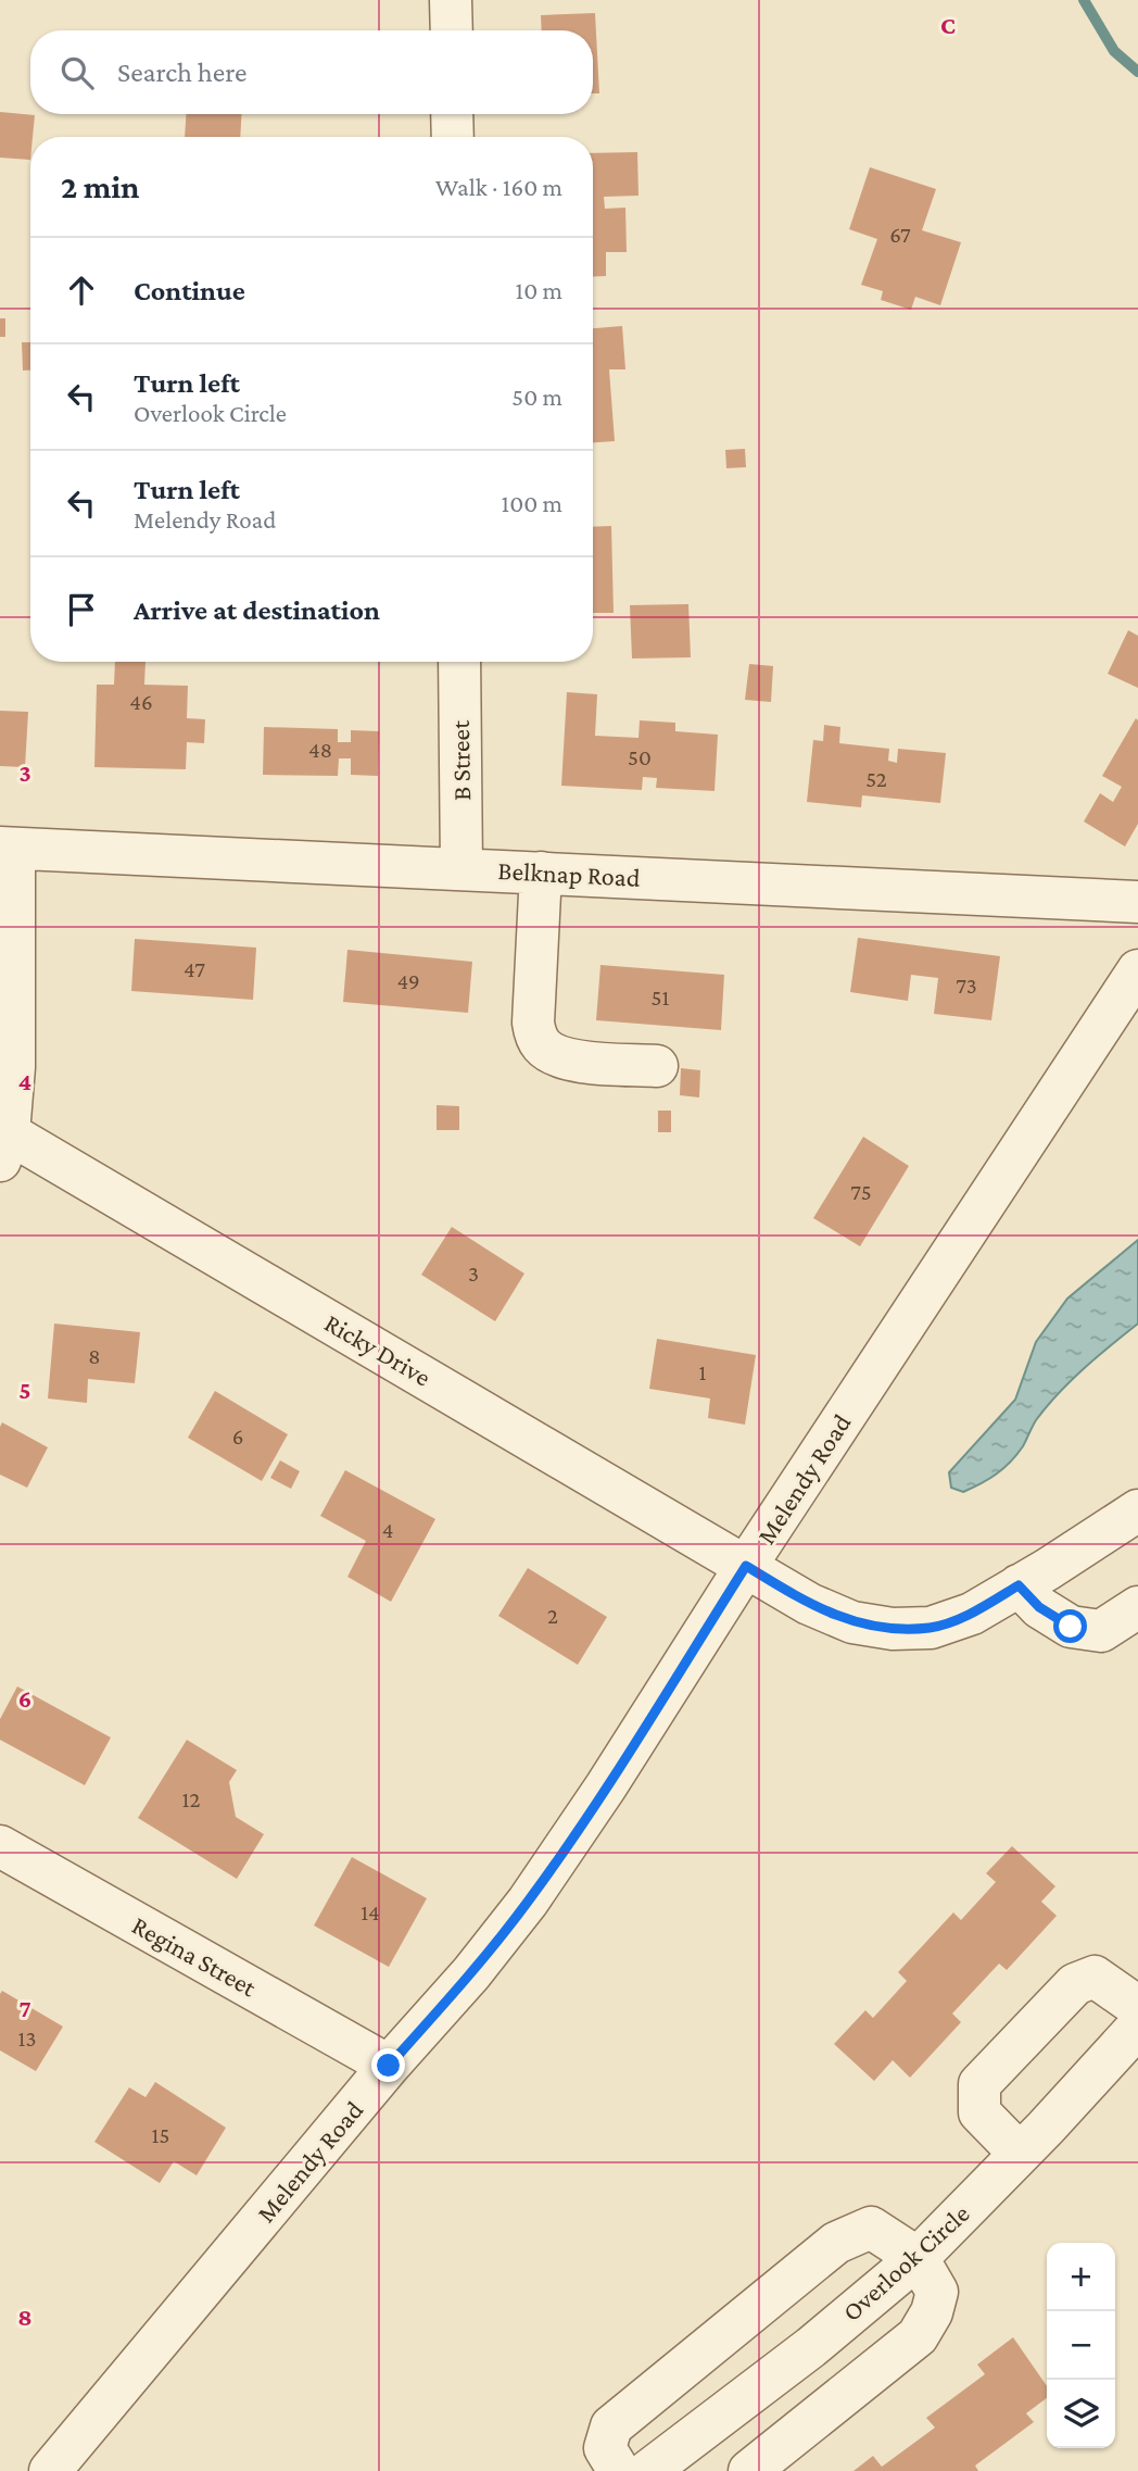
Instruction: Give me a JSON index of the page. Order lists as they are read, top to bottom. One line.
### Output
{"streets":{"street":["B Street","Belknap Road","Ricky Drive","Melendy Road","Regina Street","Overlook Circle"]},"crossings":[["B Street","Belknap Road"],["Ricky Drive","Melendy Road"],["Melendy Road","Regina Street"]],"house_numbers":["67","46","48","50","52","47","49","73","51","75","3","8","1","6","4","2","12","14","13","15"],"page":{"search":"Search here","heading":["2 min","Walk · 160 m"],"list":[["Continue","10 m"],["Turn left","Overlook Circle","50 m"],["Turn left","Melendy Road","100 m"],"Arrive at destination"],"map_buttons":["+","−"]},"grid":{"columns":["C"],"rows":["3","4","5","6","7","8"]}}
